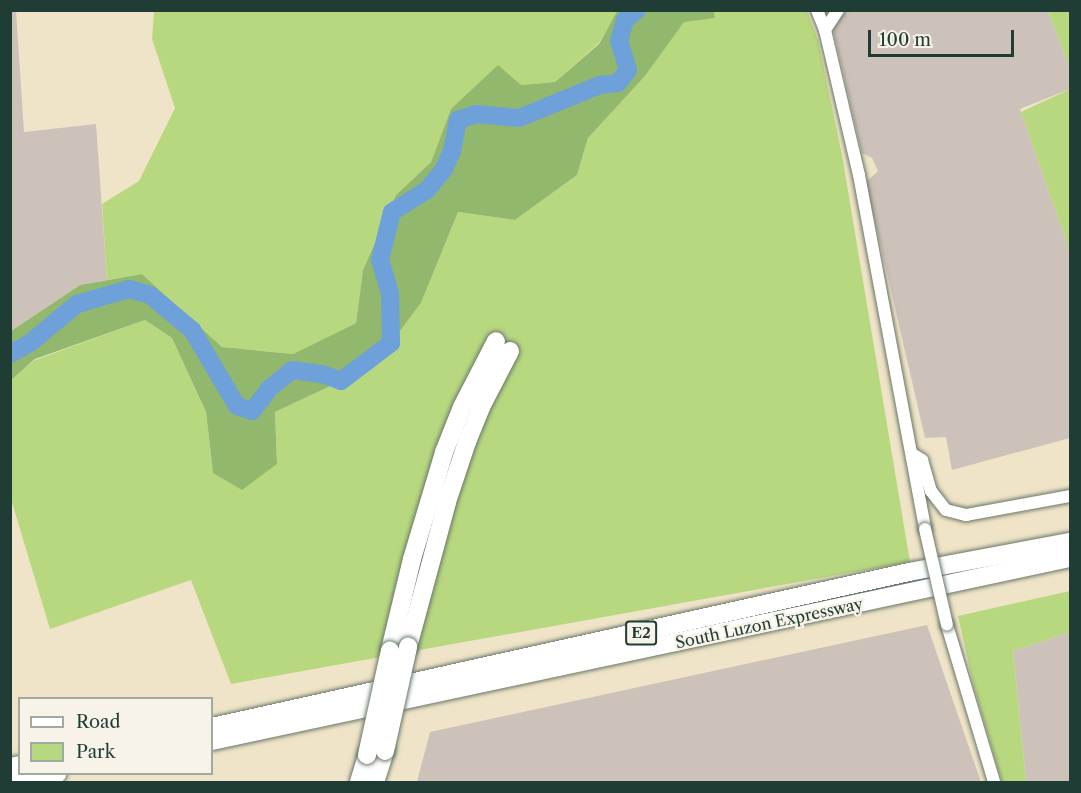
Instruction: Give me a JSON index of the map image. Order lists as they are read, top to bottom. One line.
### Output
{"streets":{"highway":["South Luzon Expressway","E2"]},"legend":["Road","Park"],"scale_bar":"100 m"}
